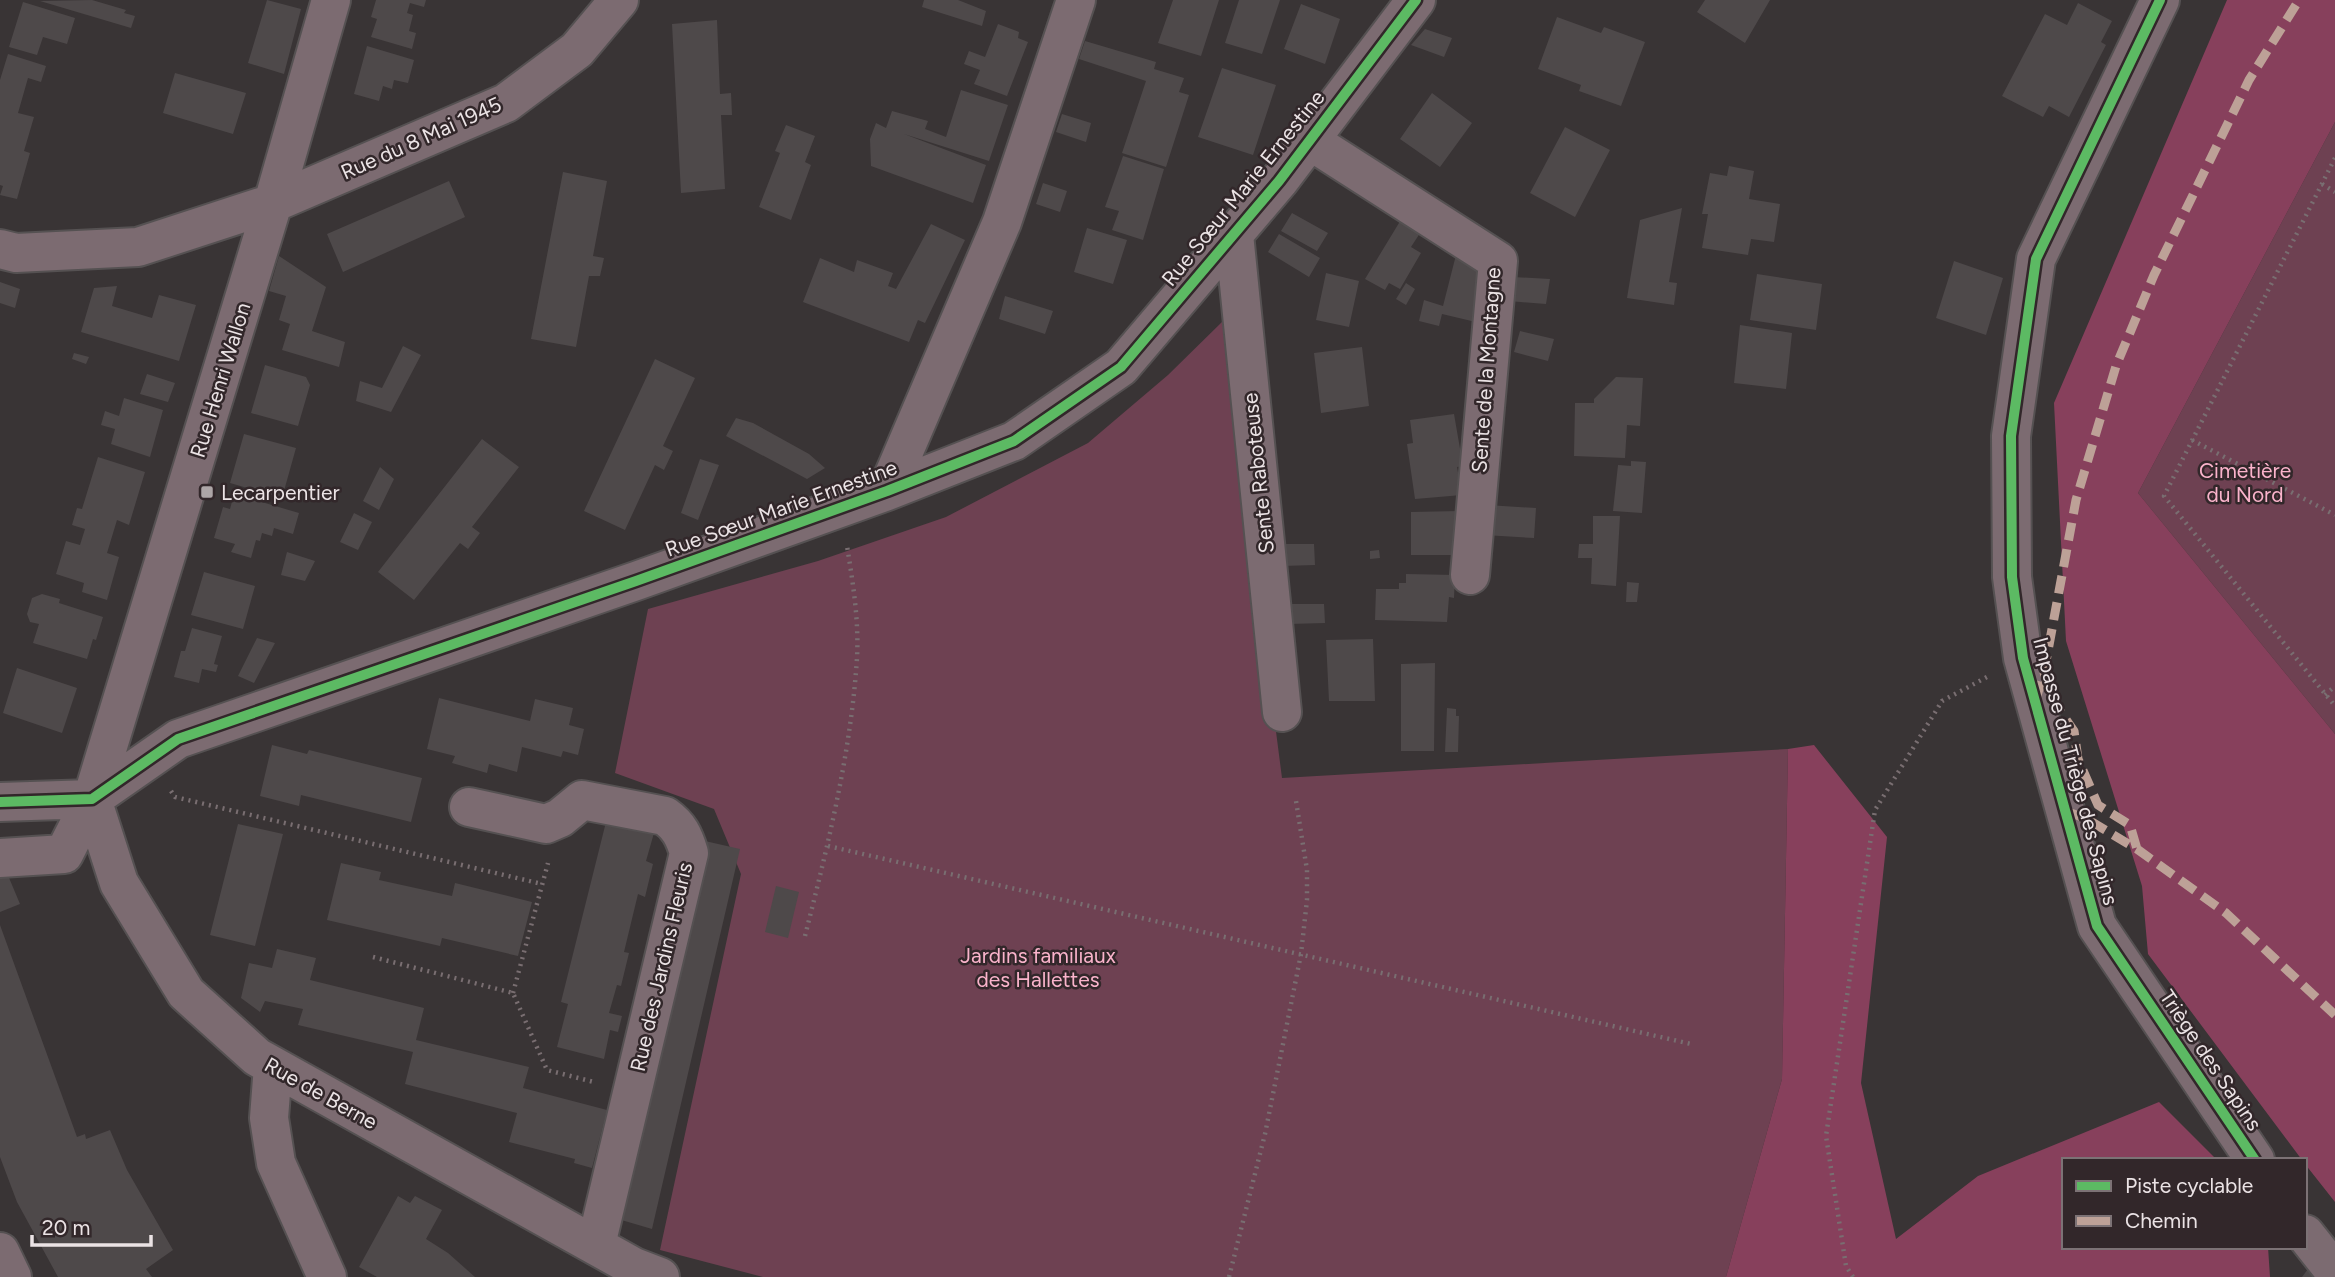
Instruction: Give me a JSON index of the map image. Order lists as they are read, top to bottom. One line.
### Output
{"streets":{"street":["Rue du 8 Mai 1945","Rue Sœur Marie Ernestine","Sente de la Montagne","Rue Henri Wallon","Sente Raboteuse","Impasse du Triège des Sapins","Rue des Jardins Fleuris","Triège des Sapins","Rue de Berne"]},"crossings":[["Rue du 8 Mai 1945","Rue Henri Wallon"],["Rue Sœur Marie Ernestine","Sente de la Montagne"],["Rue Sœur Marie Ernestine","Rue Henri Wallon"],["Rue Sœur Marie Ernestine","Sente Raboteuse"],["Rue Sœur Marie Ernestine","Rue de Berne"],["Rue Henri Wallon","Rue de Berne"],["Impasse du Triège des Sapins","Triège des Sapins"],["Rue des Jardins Fleuris","Rue de Berne"]],"parks":["Cimetière du Nord","Jardins familiaux des Hallettes"],"places":{"transit":["Lecarpentier"]},"legend":["Piste cyclable","Chemin"],"scale_bar":"20 m"}
